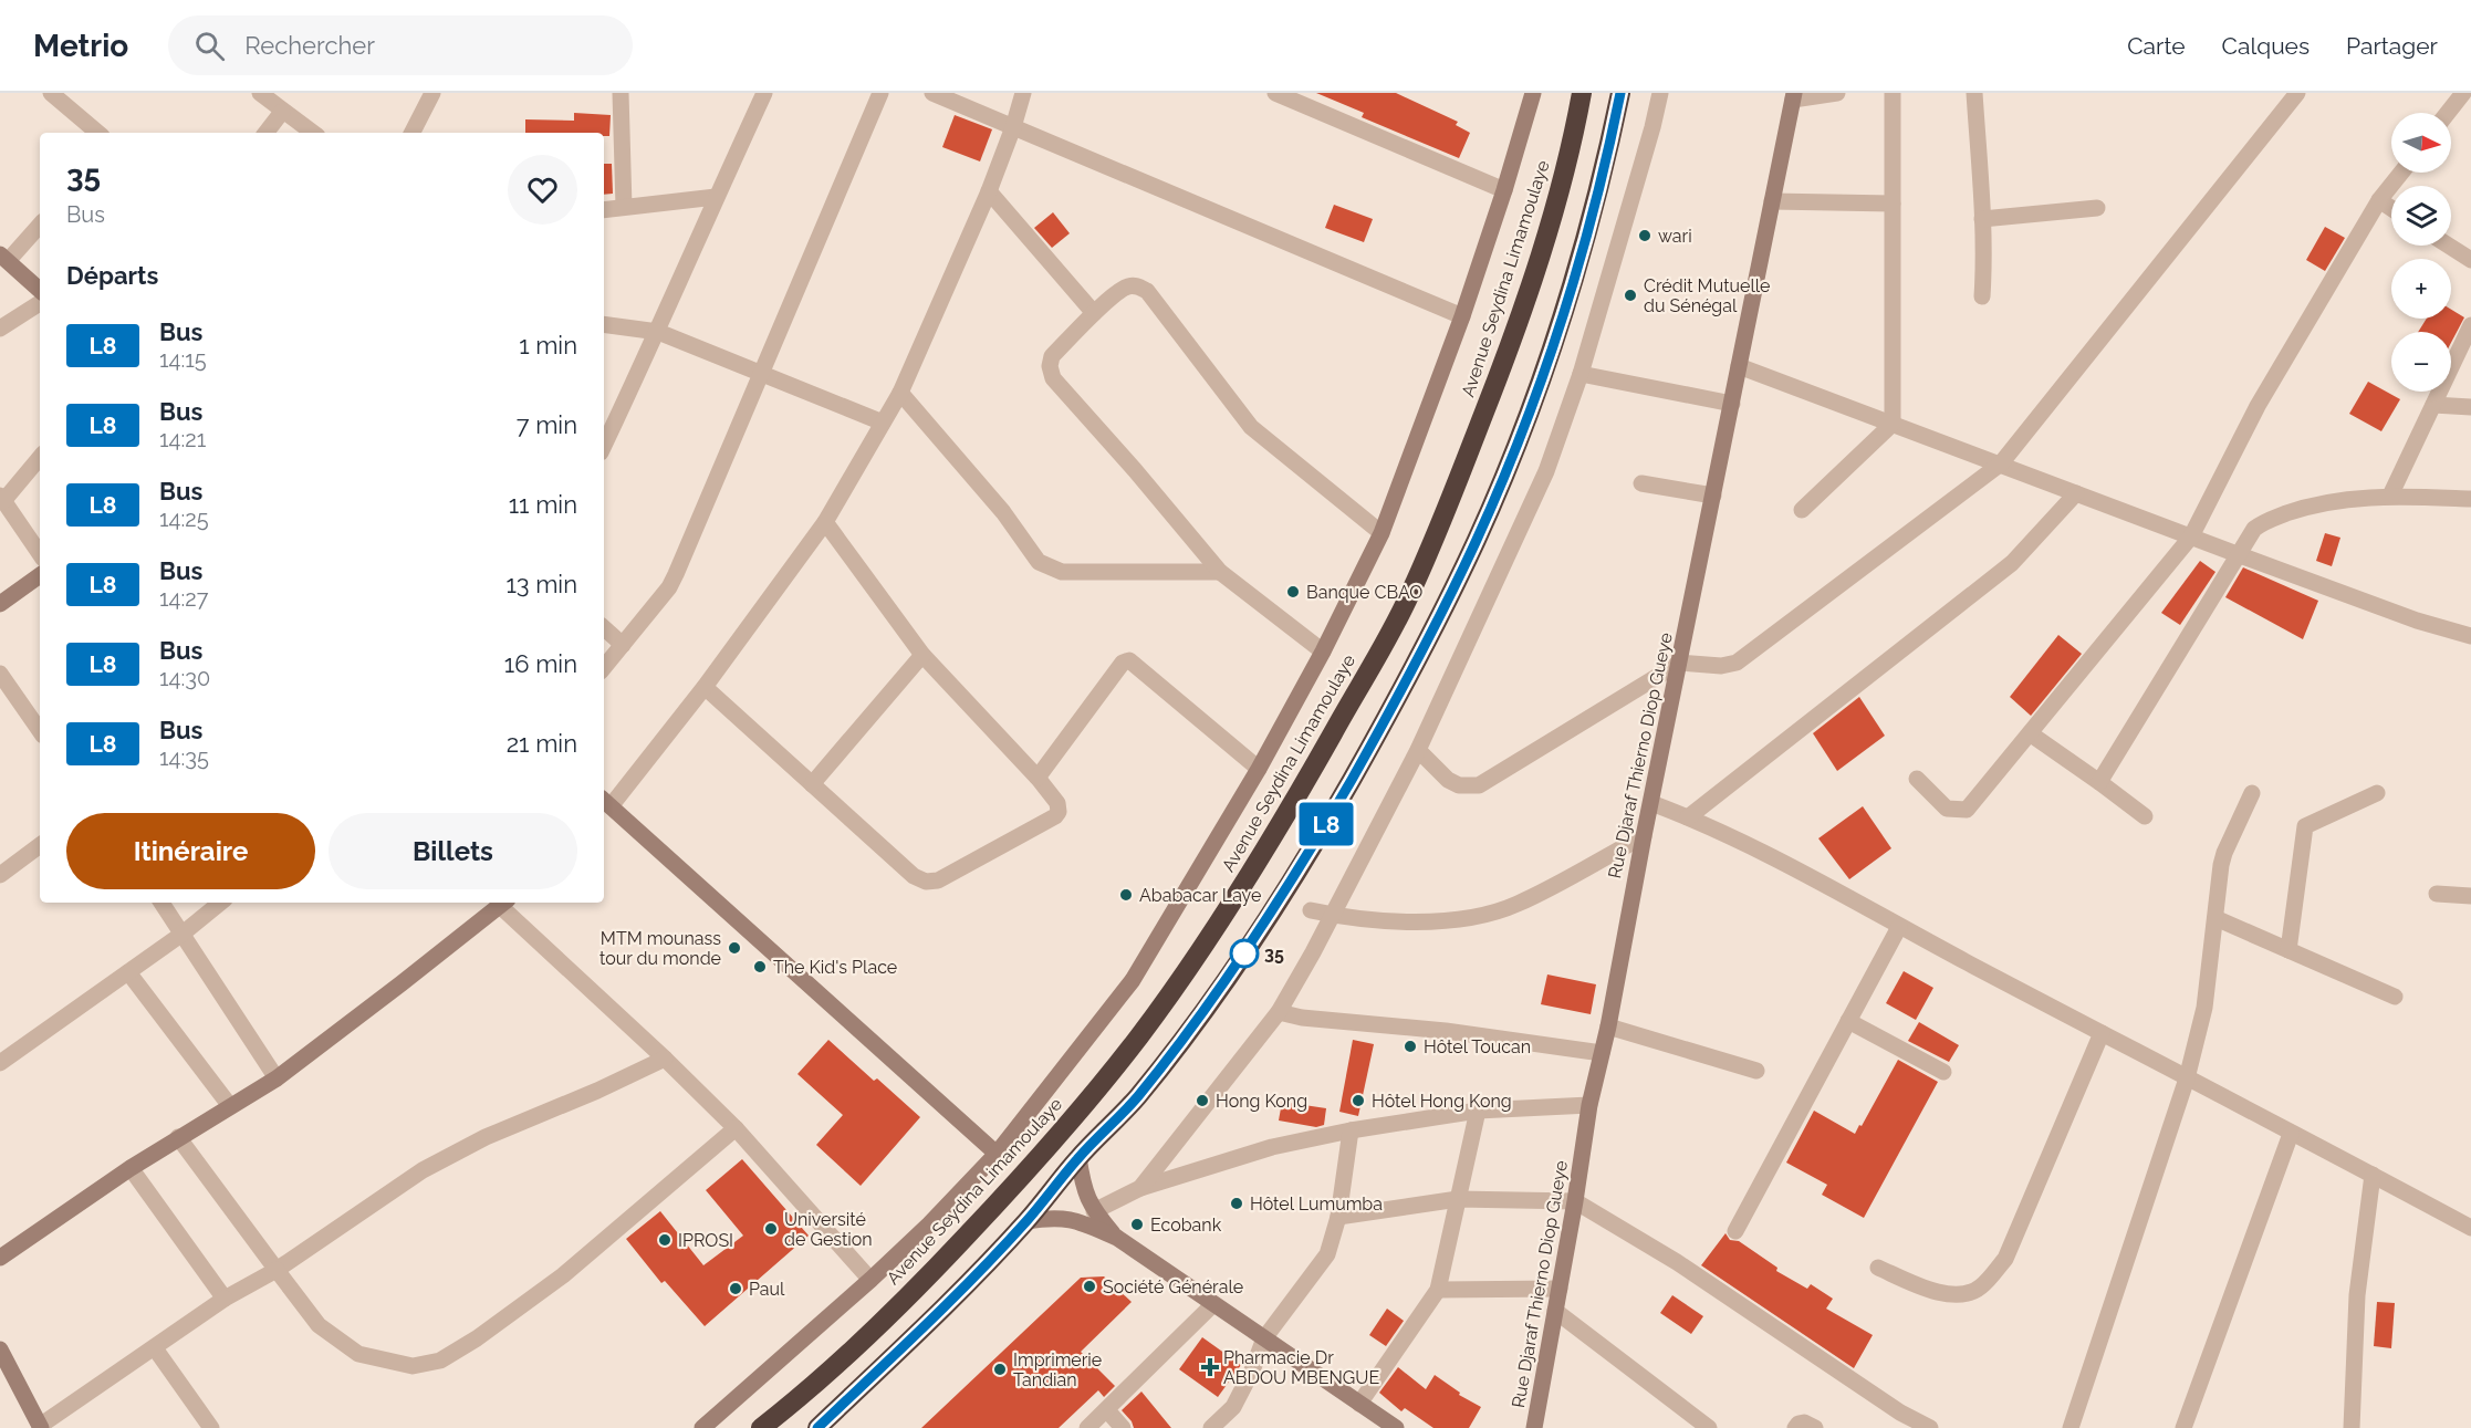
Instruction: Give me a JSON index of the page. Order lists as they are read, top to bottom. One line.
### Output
{"streets":{"highway":["Avenue Seydina Limamoulaye"],"street":["Rue Djaraf Thierno Diop Gueye"]},"places":{"other":["wari","Crédit Mutuelle du Sénégal","Banque CBAO","Ababacar Laye","MTM mounass tour du monde","35","The Kid's Place","Hôtel Toucan","Hong Kong","Hôtel Hong Kong","Hôtel Lumumba","Ecobank","Université de Gestion","IPROSI","Société Générale","Paul","Imprimerie Tandian"],"health":["Pharmacie Dr ABDOU MBENGUE"]},"lines":["bus line L8"],"north":"right","page":{"header":"Metrio","search":"Rechercher","nav":["Carte","Calques","Partager"],"on_map":"L8","map_buttons":["+","−"],"heading":[["35","Bus"],"Départs"],"list":[{"mark":"L8","name":"Bus","note":"14:15","value":"1 min"},{"mark":"L8","name":"Bus","note":"14:21","value":"7 min"},{"mark":"L8","name":"Bus","note":"14:25","value":"11 min"},{"mark":"L8","name":"Bus","note":"14:27","value":"13 min"},{"mark":"L8","name":"Bus","note":"14:30","value":"16 min"},{"mark":"L8","name":"Bus","note":"14:35","value":"21 min"}],"buttons":["Itinéraire","Billets"]}}
